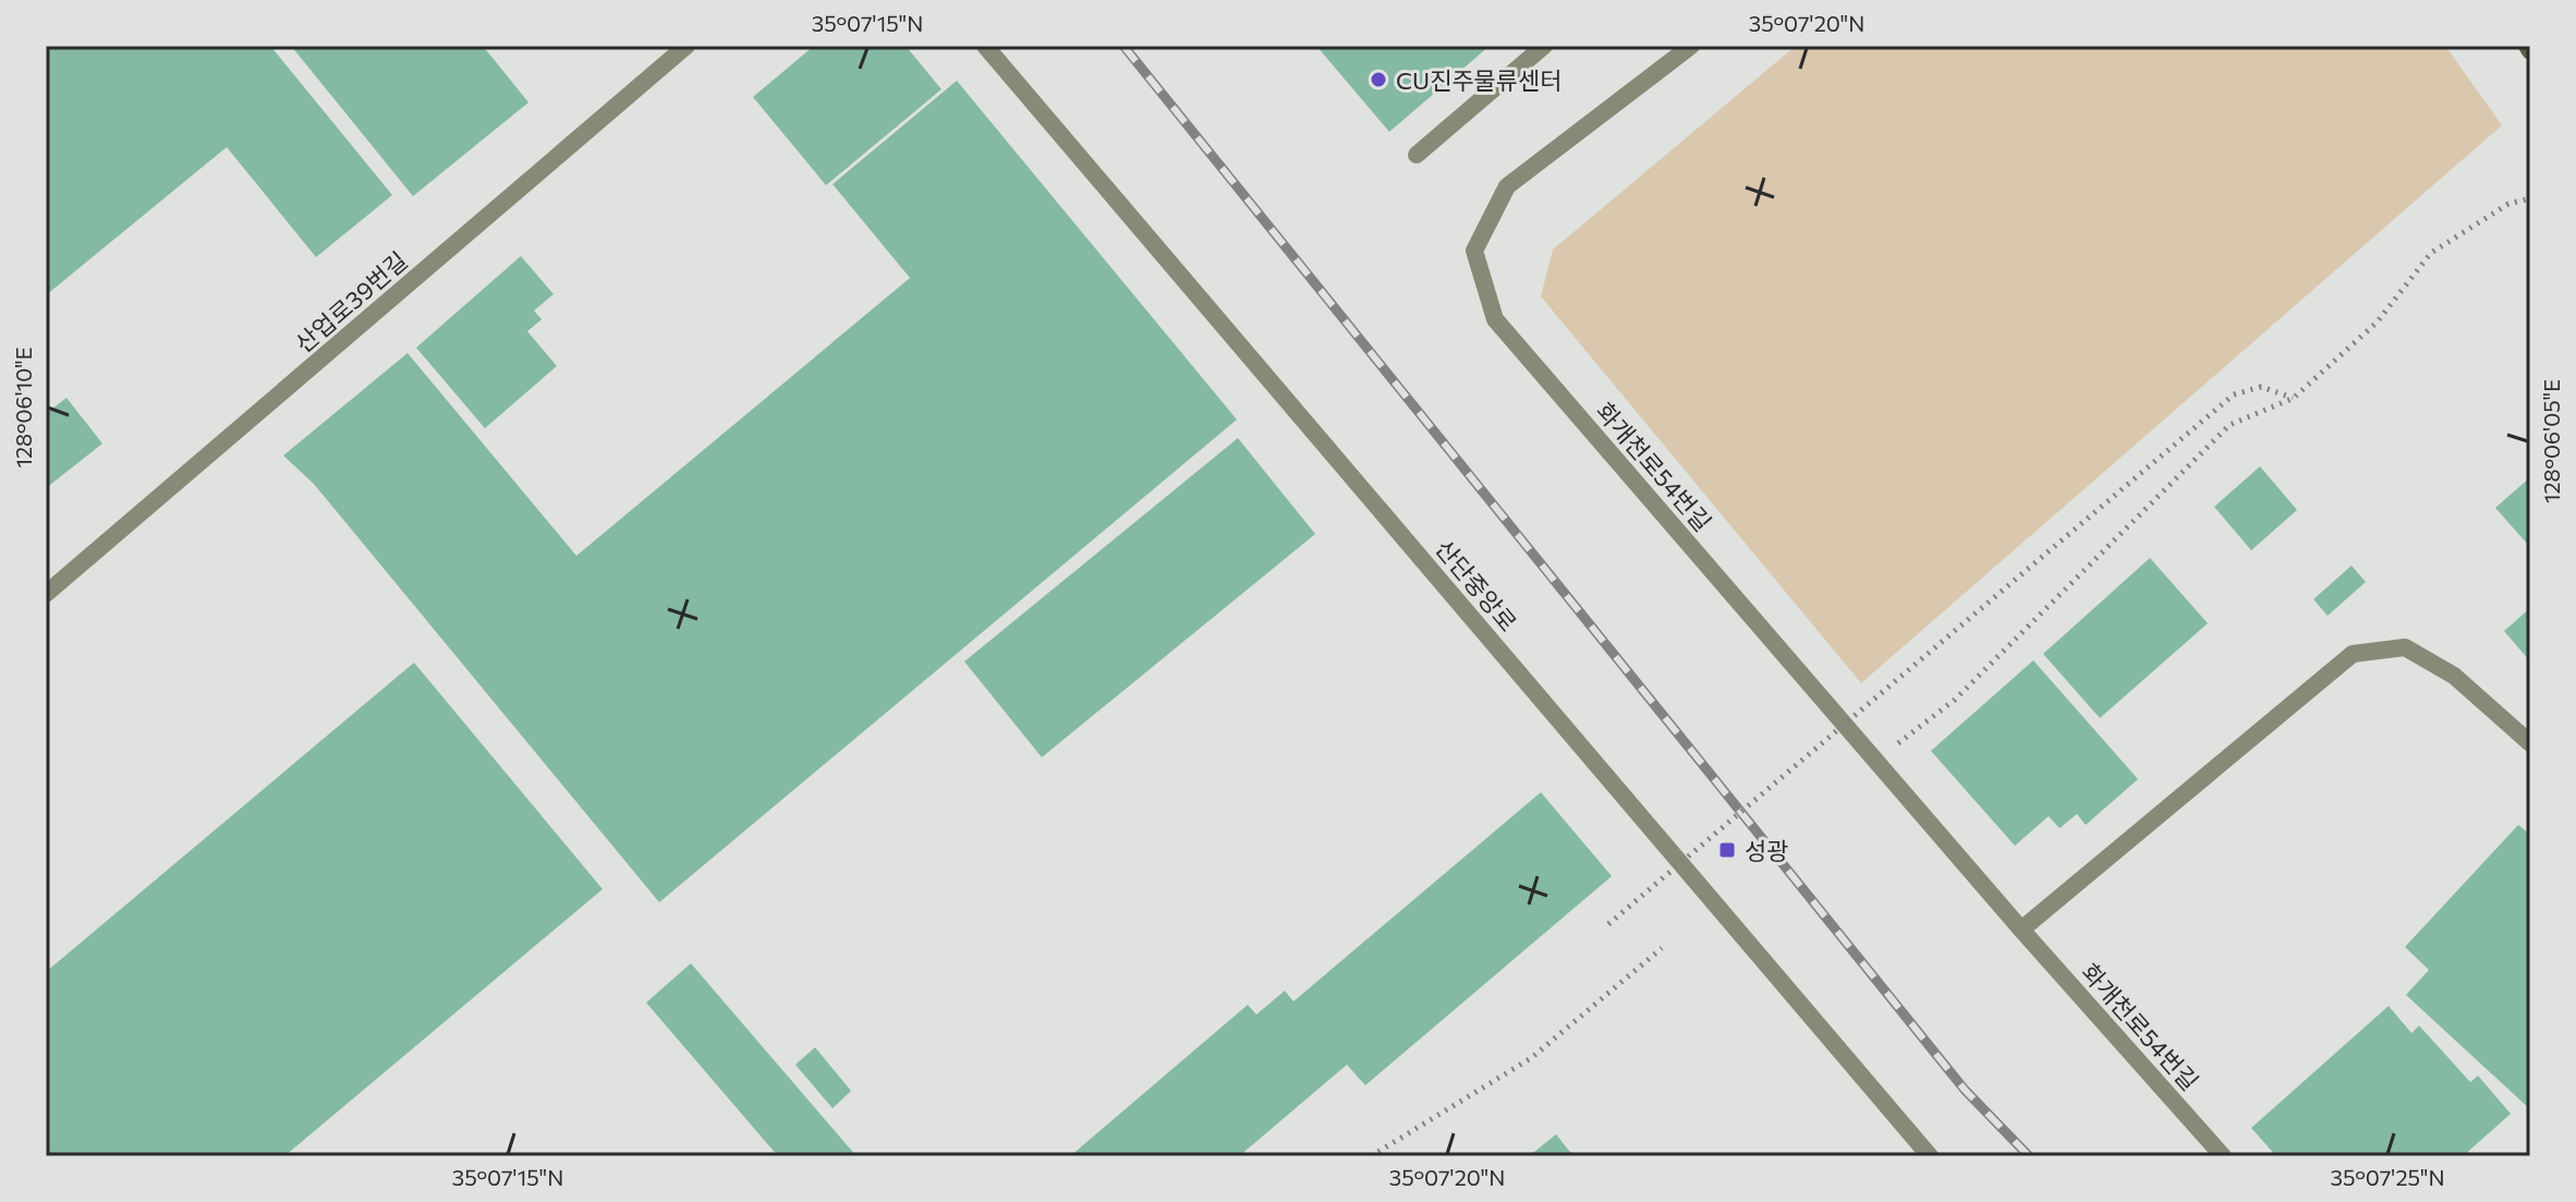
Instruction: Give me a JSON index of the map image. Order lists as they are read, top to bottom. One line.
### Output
{"streets":{"street":["산업로39번길","화개천로54번길","산단중앙로"]},"places":{"other":["CU진주물류센터"],"transit":["성광"]},"coordinates":["35°07'15\"N","35°07'20\"N","128°06'10\"E","128°06'05\"E","35°07'25\"N"]}
